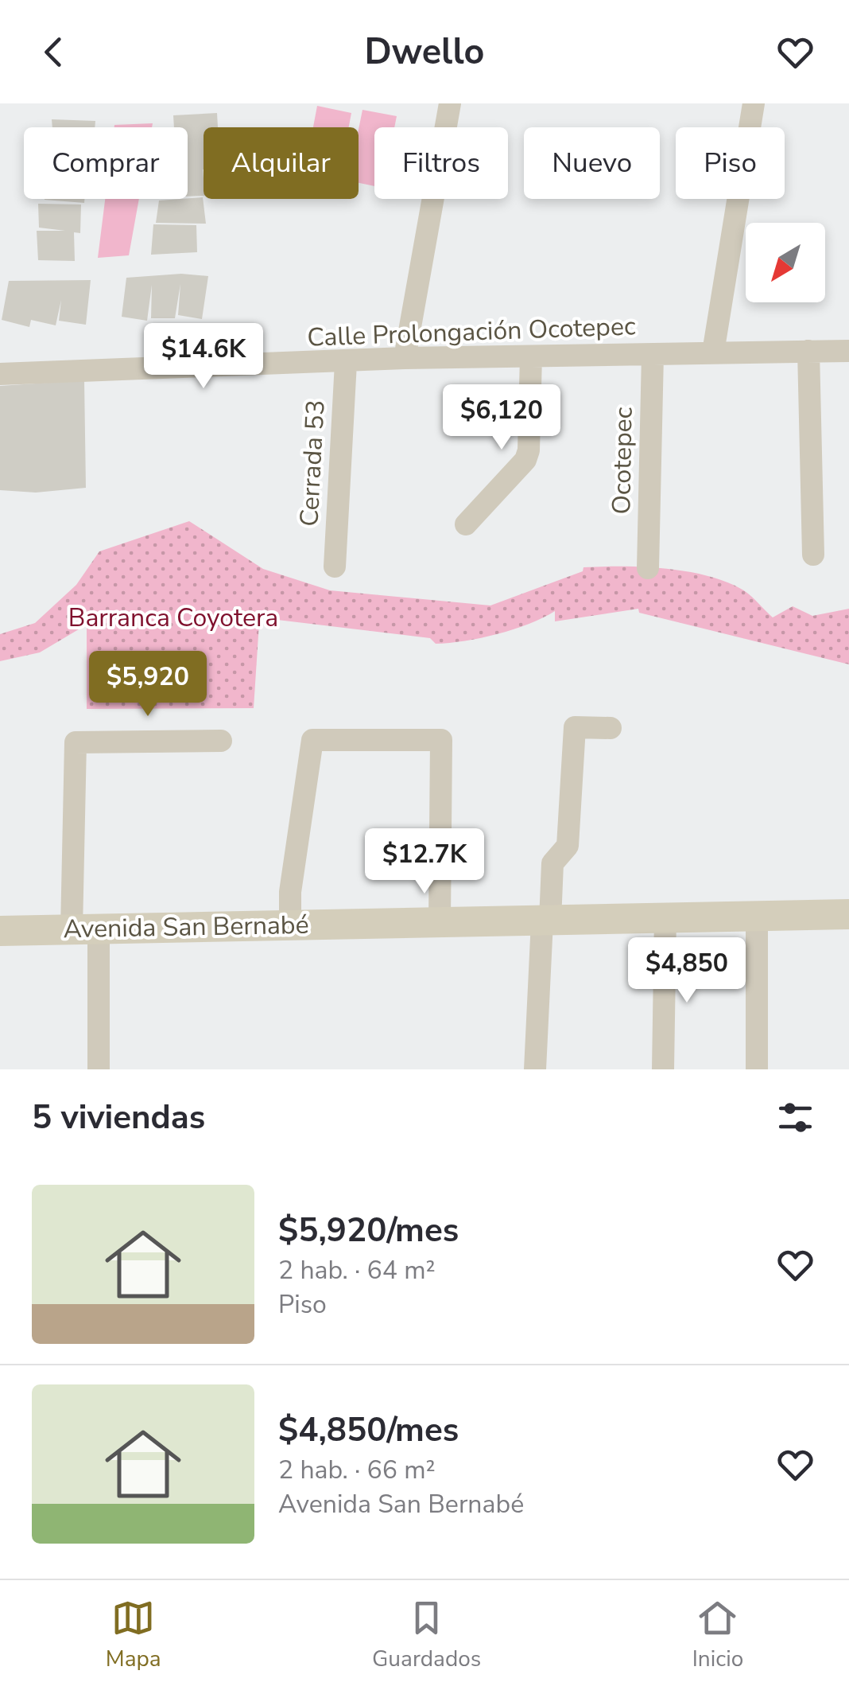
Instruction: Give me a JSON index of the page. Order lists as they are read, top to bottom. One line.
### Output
{"streets":{"main road":["Avenida San Bernabé"],"street":["Calle Prolongación Ocotepec","Ocotepec","Cerrada 53"]},"crossings":[["Calle Prolongación Ocotepec","Ocotepec"],["Calle Prolongación Ocotepec","Cerrada 53"]],"parks":["Barranca Coyotera"],"north":"bottom left","page":{"header":"Dwello","chip":["Comprar","Alquilar","Filtros","Nuevo","Piso"],"price":["$14.6K","$6,120","$5,920","$12.7K","$4,850"],"heading":"5 viviendas","list":[{"name":"$5,920/mes","note":"2 hab. · 64 m² · Piso"},{"name":"$4,850/mes","note":"2 hab. · 66 m² · Avenida San Bernabé"}],"tabs":["Mapa","Guardados","Inicio"]}}
